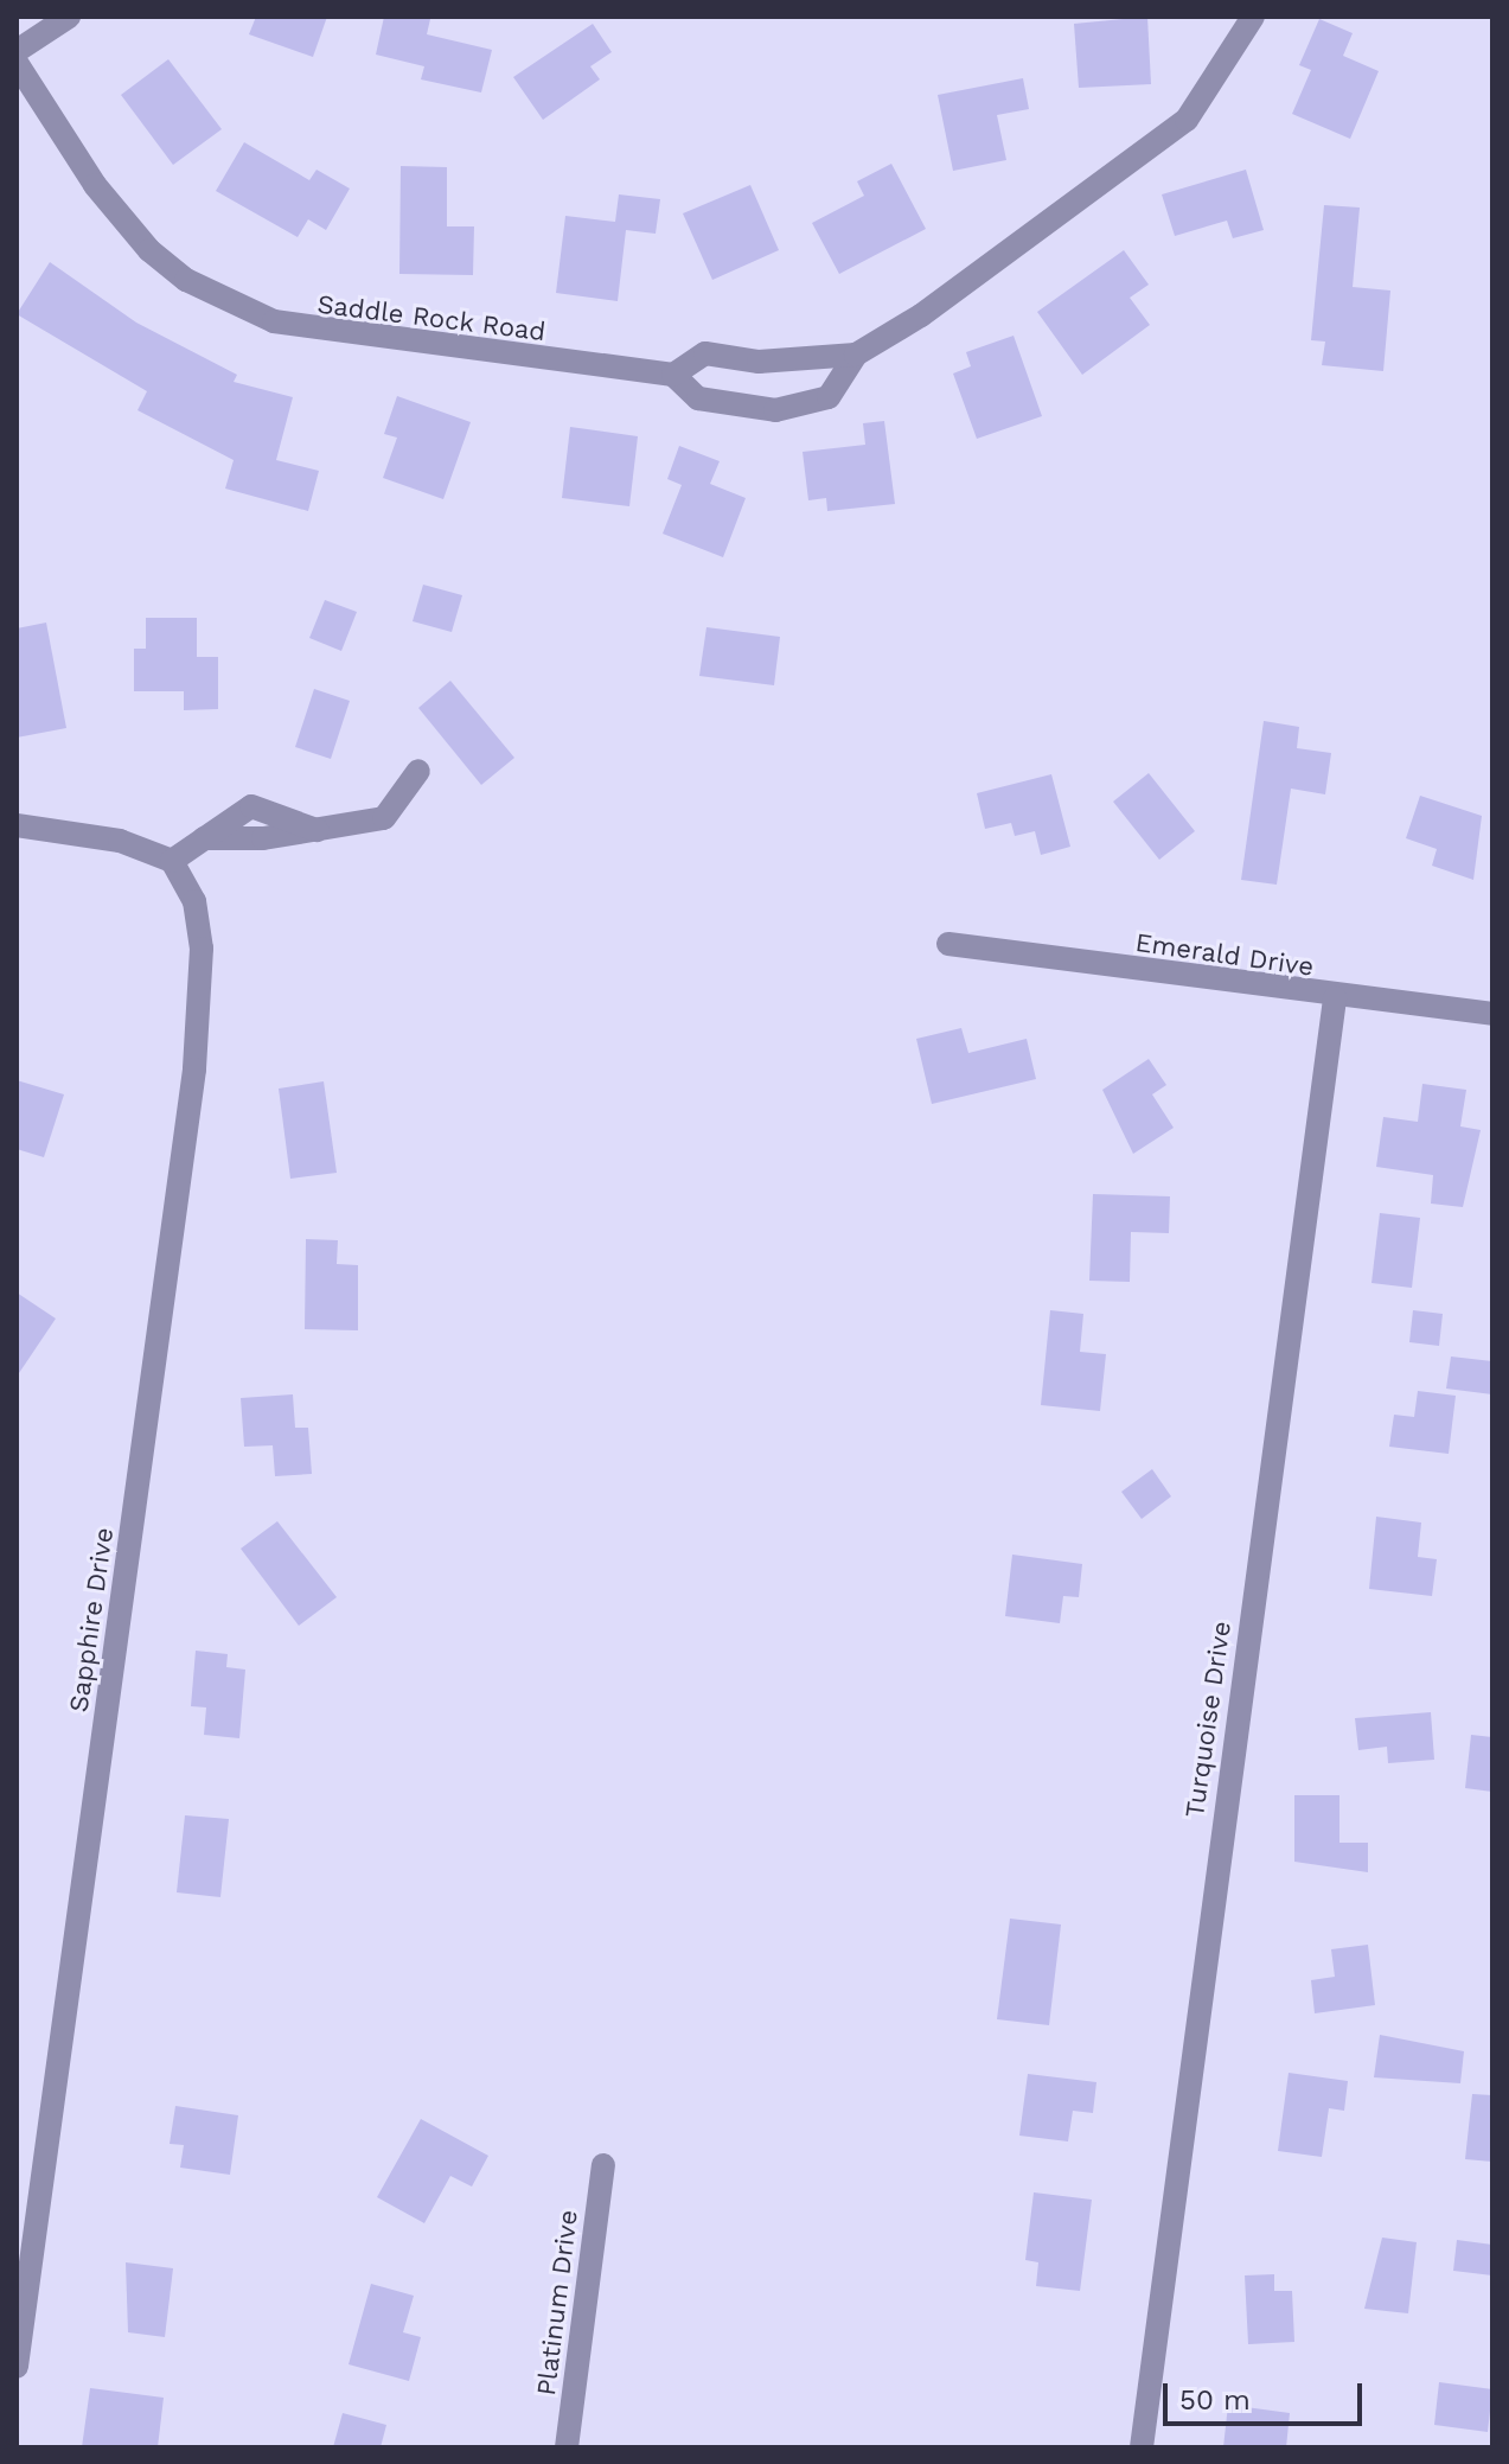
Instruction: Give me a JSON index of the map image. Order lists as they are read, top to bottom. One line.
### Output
{"streets":{"street":["Saddle Rock Road","Emerald Drive","Sapphire Drive","Turquoise Drive","Platinum Drive"]},"crossings":[["Emerald Drive","Turquoise Drive"]],"scale_bar":"50 m"}
